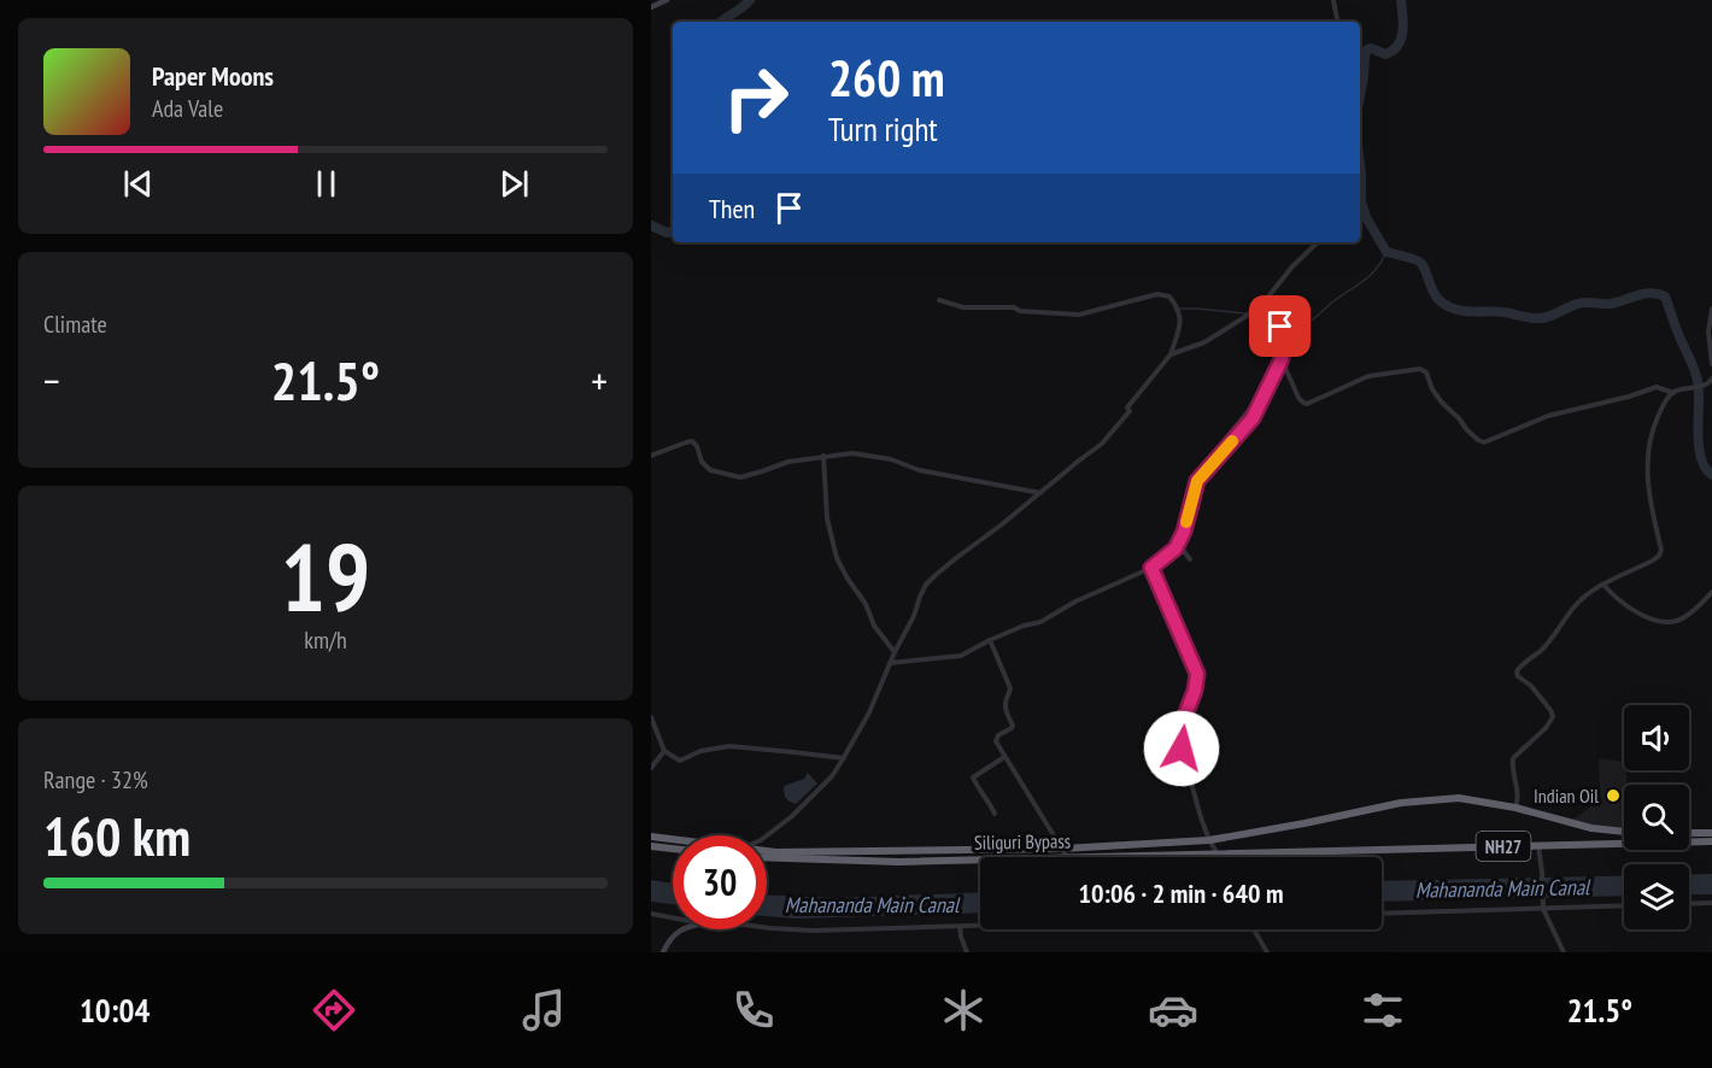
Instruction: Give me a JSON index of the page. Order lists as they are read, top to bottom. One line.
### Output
{"streets":{"highway":["Siliguri Bypass","NH27"]},"crossings":[["Siliguri Bypass","NH27"]],"water":["Mahananda Main Canal"],"places":["Indian Oil"],"page":{"turn":["260 m","Turn right"],"song":["Paper Moons","Ada Vale"],"then":"Then","tile":["Climate",["19","km/h"],["Range · 32%","160 km"]],"heat":["−","21.5°","+"],"limit":"30","trip":"10:06 · 2 min · 640 m","tabs":["10:04","21.5°"]}}
